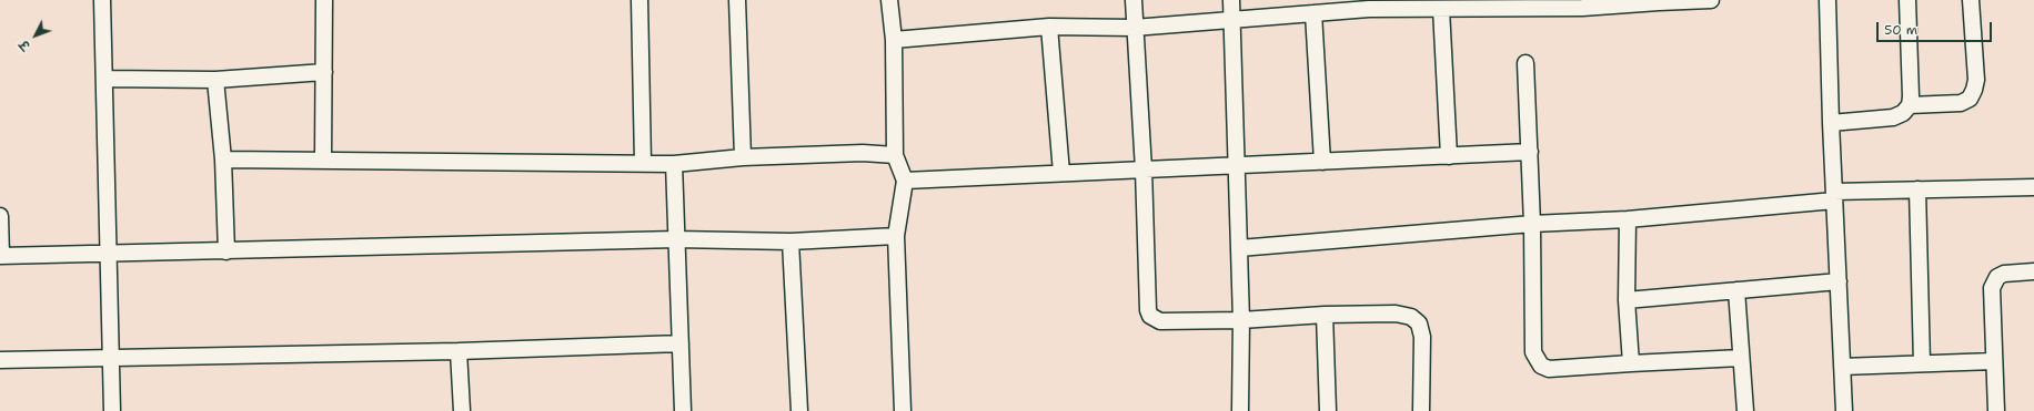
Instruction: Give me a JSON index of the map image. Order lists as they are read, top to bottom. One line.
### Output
{"scale_bar":"50 m","north":"bottom left"}
